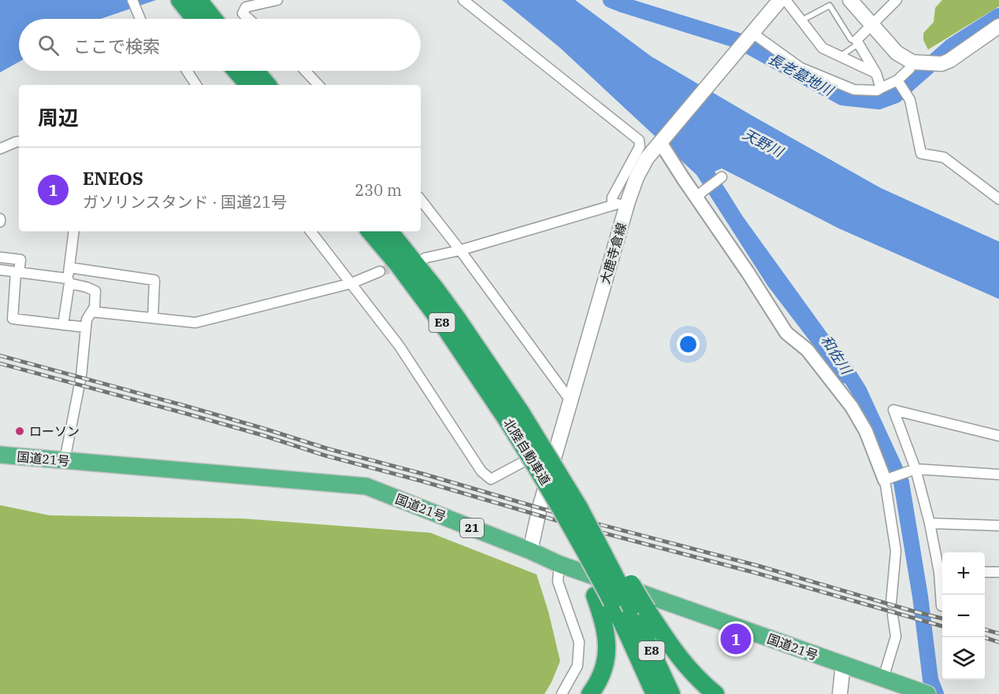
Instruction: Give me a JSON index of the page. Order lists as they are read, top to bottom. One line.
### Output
{"streets":{"highway":["E8","北陸自動車道","国道21号","21"],"main road":["大鹿寺倉線"]},"crossings":[["大鹿寺倉線","北陸自動車道"],["大鹿寺倉線","国道21号"],["E8","北陸自動車道"]],"water":["長老墓地川","天野川","和佐川"],"places":["ローソン"],"page":{"search":"ここで検索","heading":"周辺","list":[{"mark":"1","name":"ENEOS","note":"ガソリンスタンド · 国道21号","value":"230 m"}],"map_buttons":["+","−"],"pins":"1"}}
